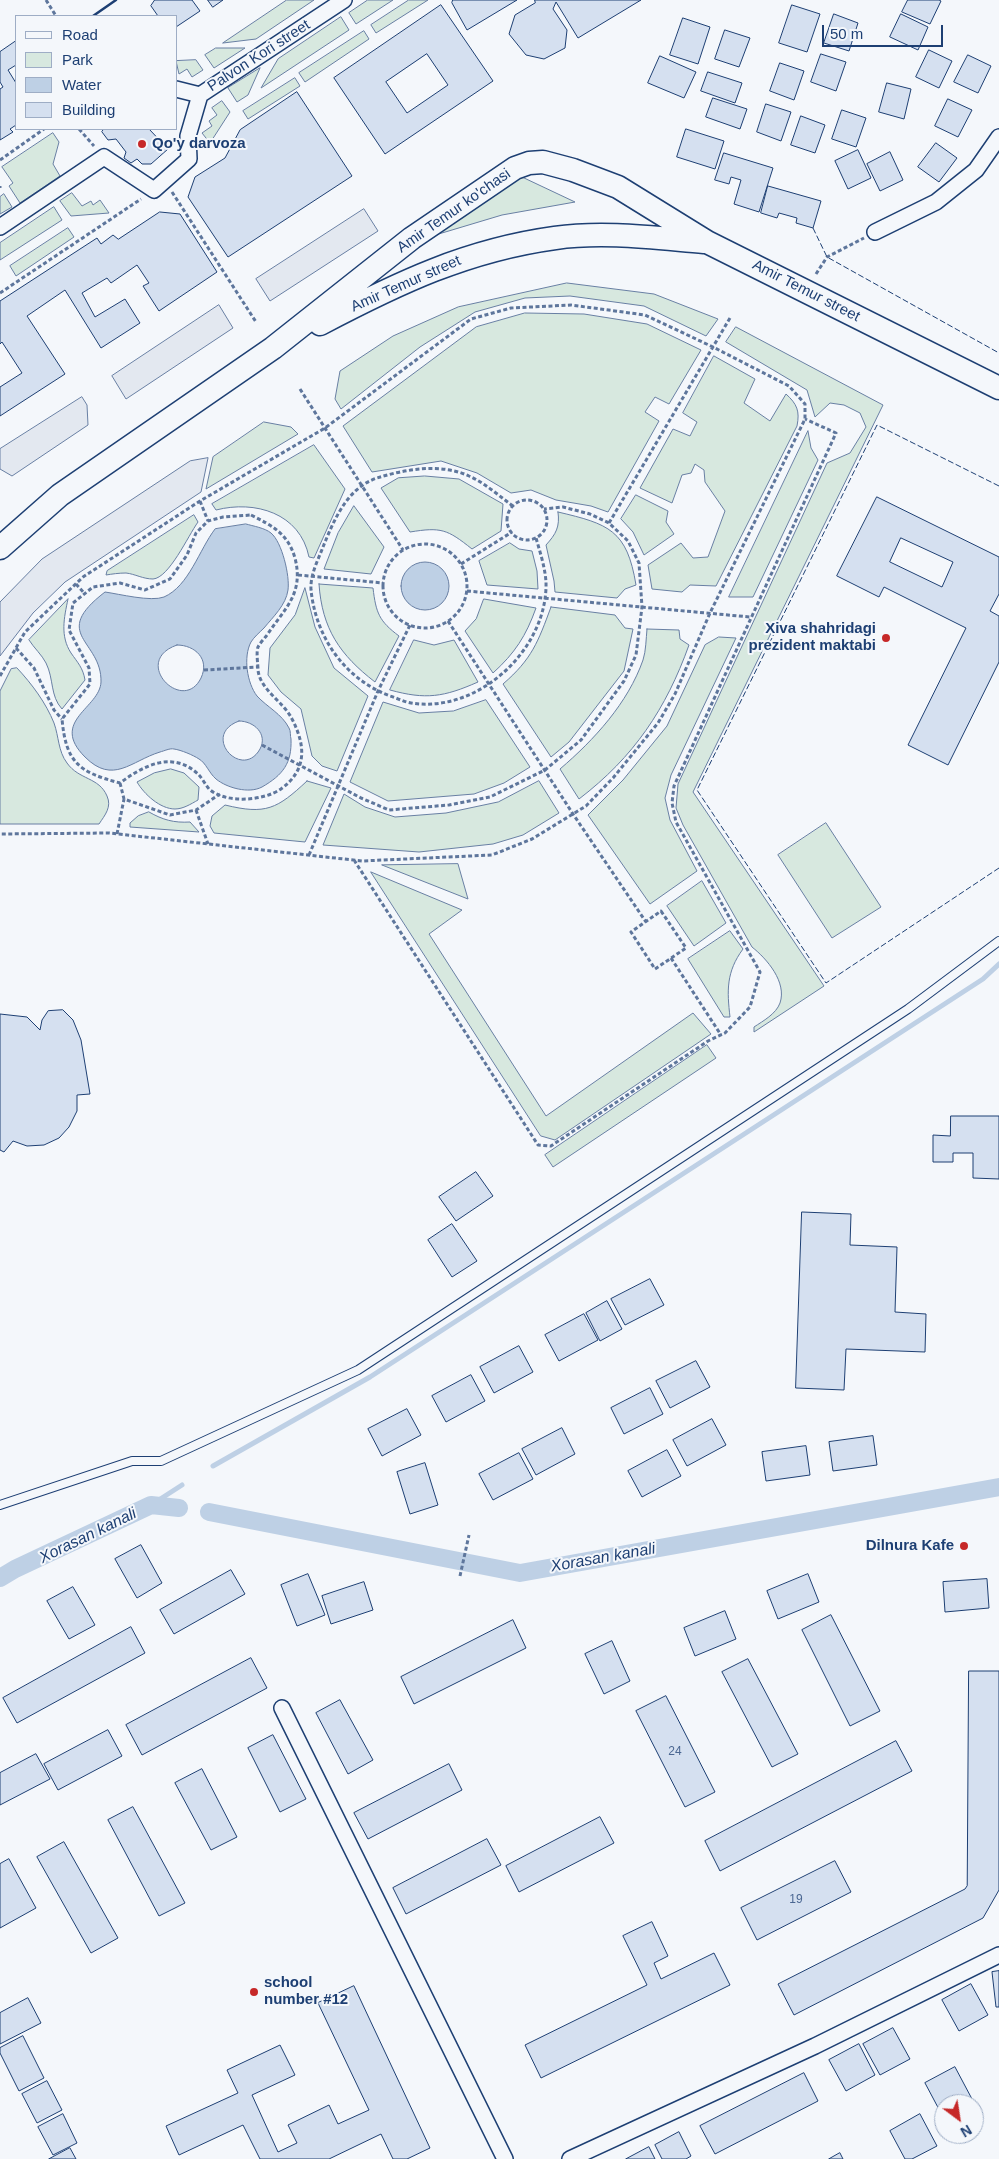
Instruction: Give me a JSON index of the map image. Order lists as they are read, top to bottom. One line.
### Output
{"streets":{"main road":["Amir Temur ko'chasi","Amir Temur street"],"street":["Palvon Kori street"]},"crossings":[["Amir Temur ko'chasi","Amir Temur street"]],"water":["Xorasan kanali"],"places":["Qo'y darvoza","Xiva shahridagi prezident maktabi","Dilnura Kafe","school number #12"],"house_numbers":["24","19"],"legend":["Road","Park","Water","Building"],"scale_bar":"50 m","north":"bottom right"}
